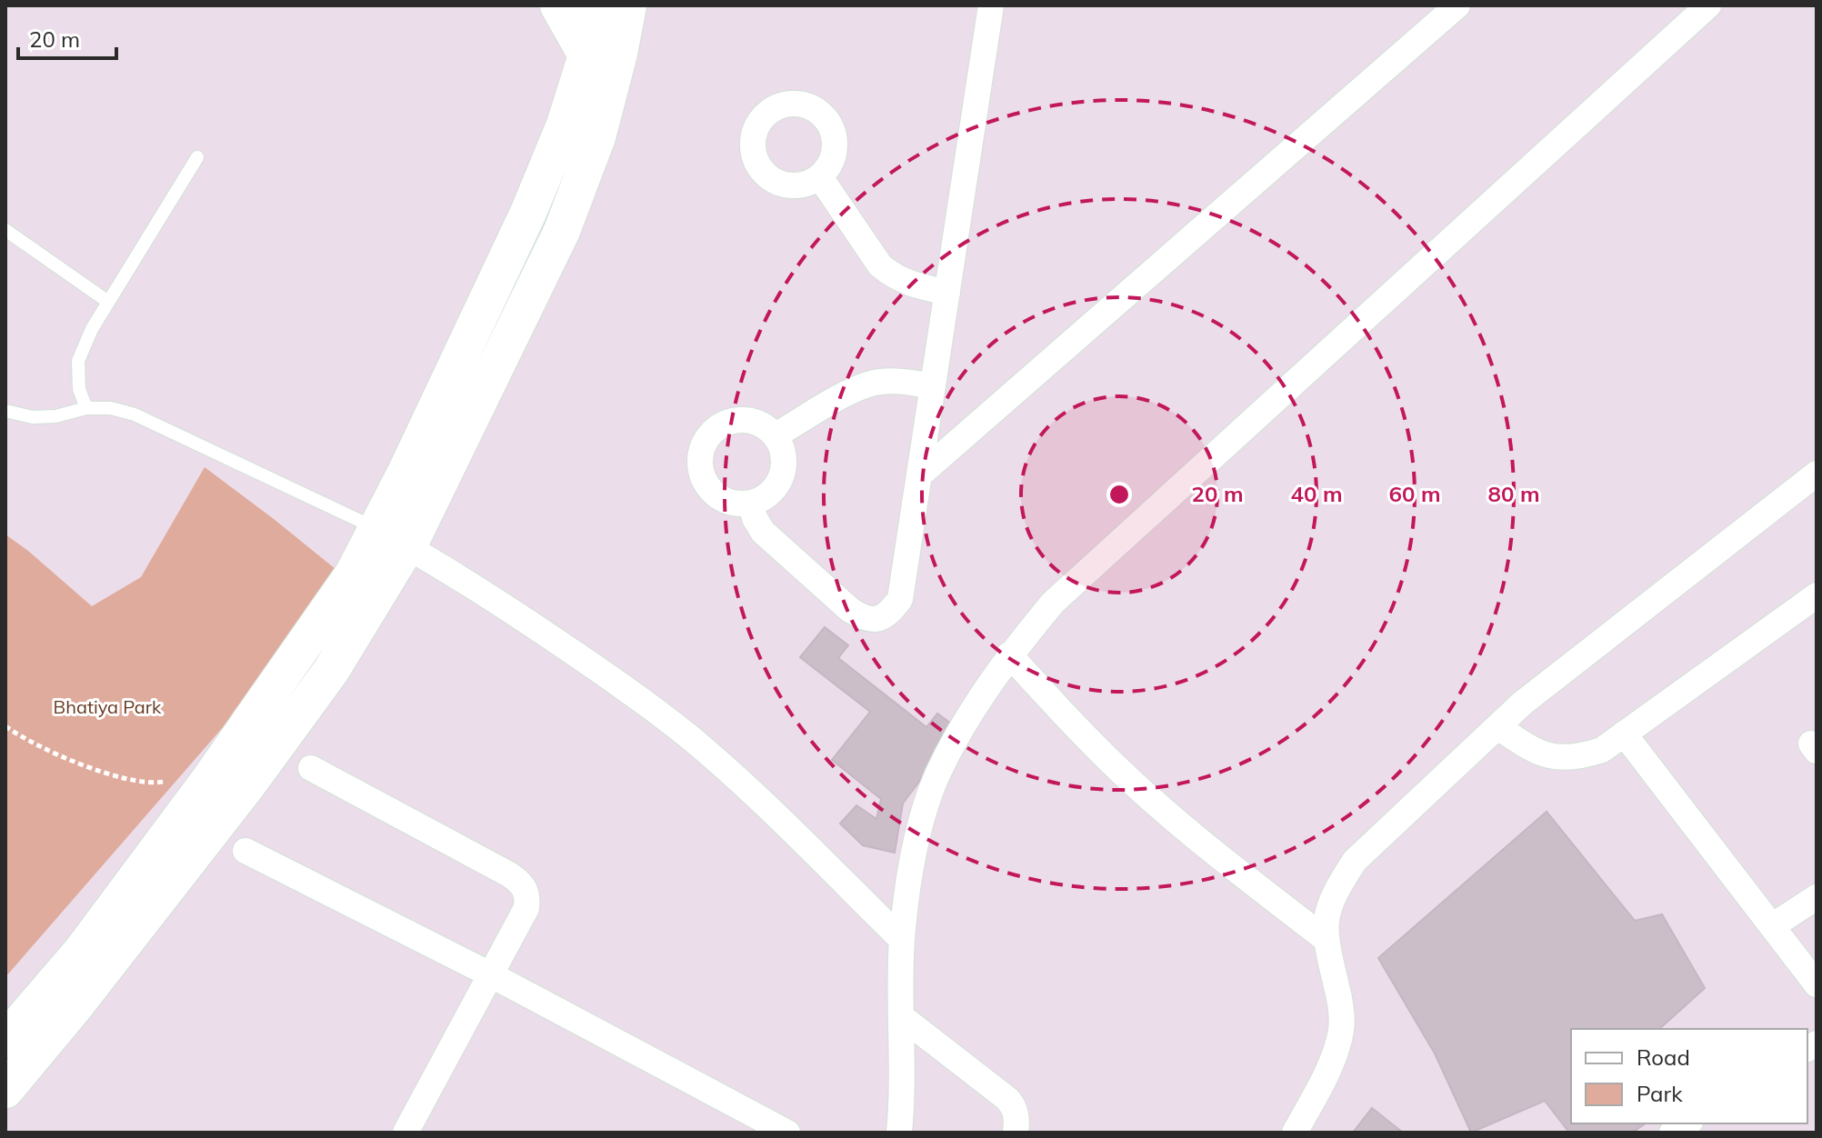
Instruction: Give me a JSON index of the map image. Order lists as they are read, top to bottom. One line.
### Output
{"parks":["Bhatiya Park"],"legend":["Road","Park"],"scale_bar":"20 m","rings":["20 m","40 m","60 m","80 m"]}
